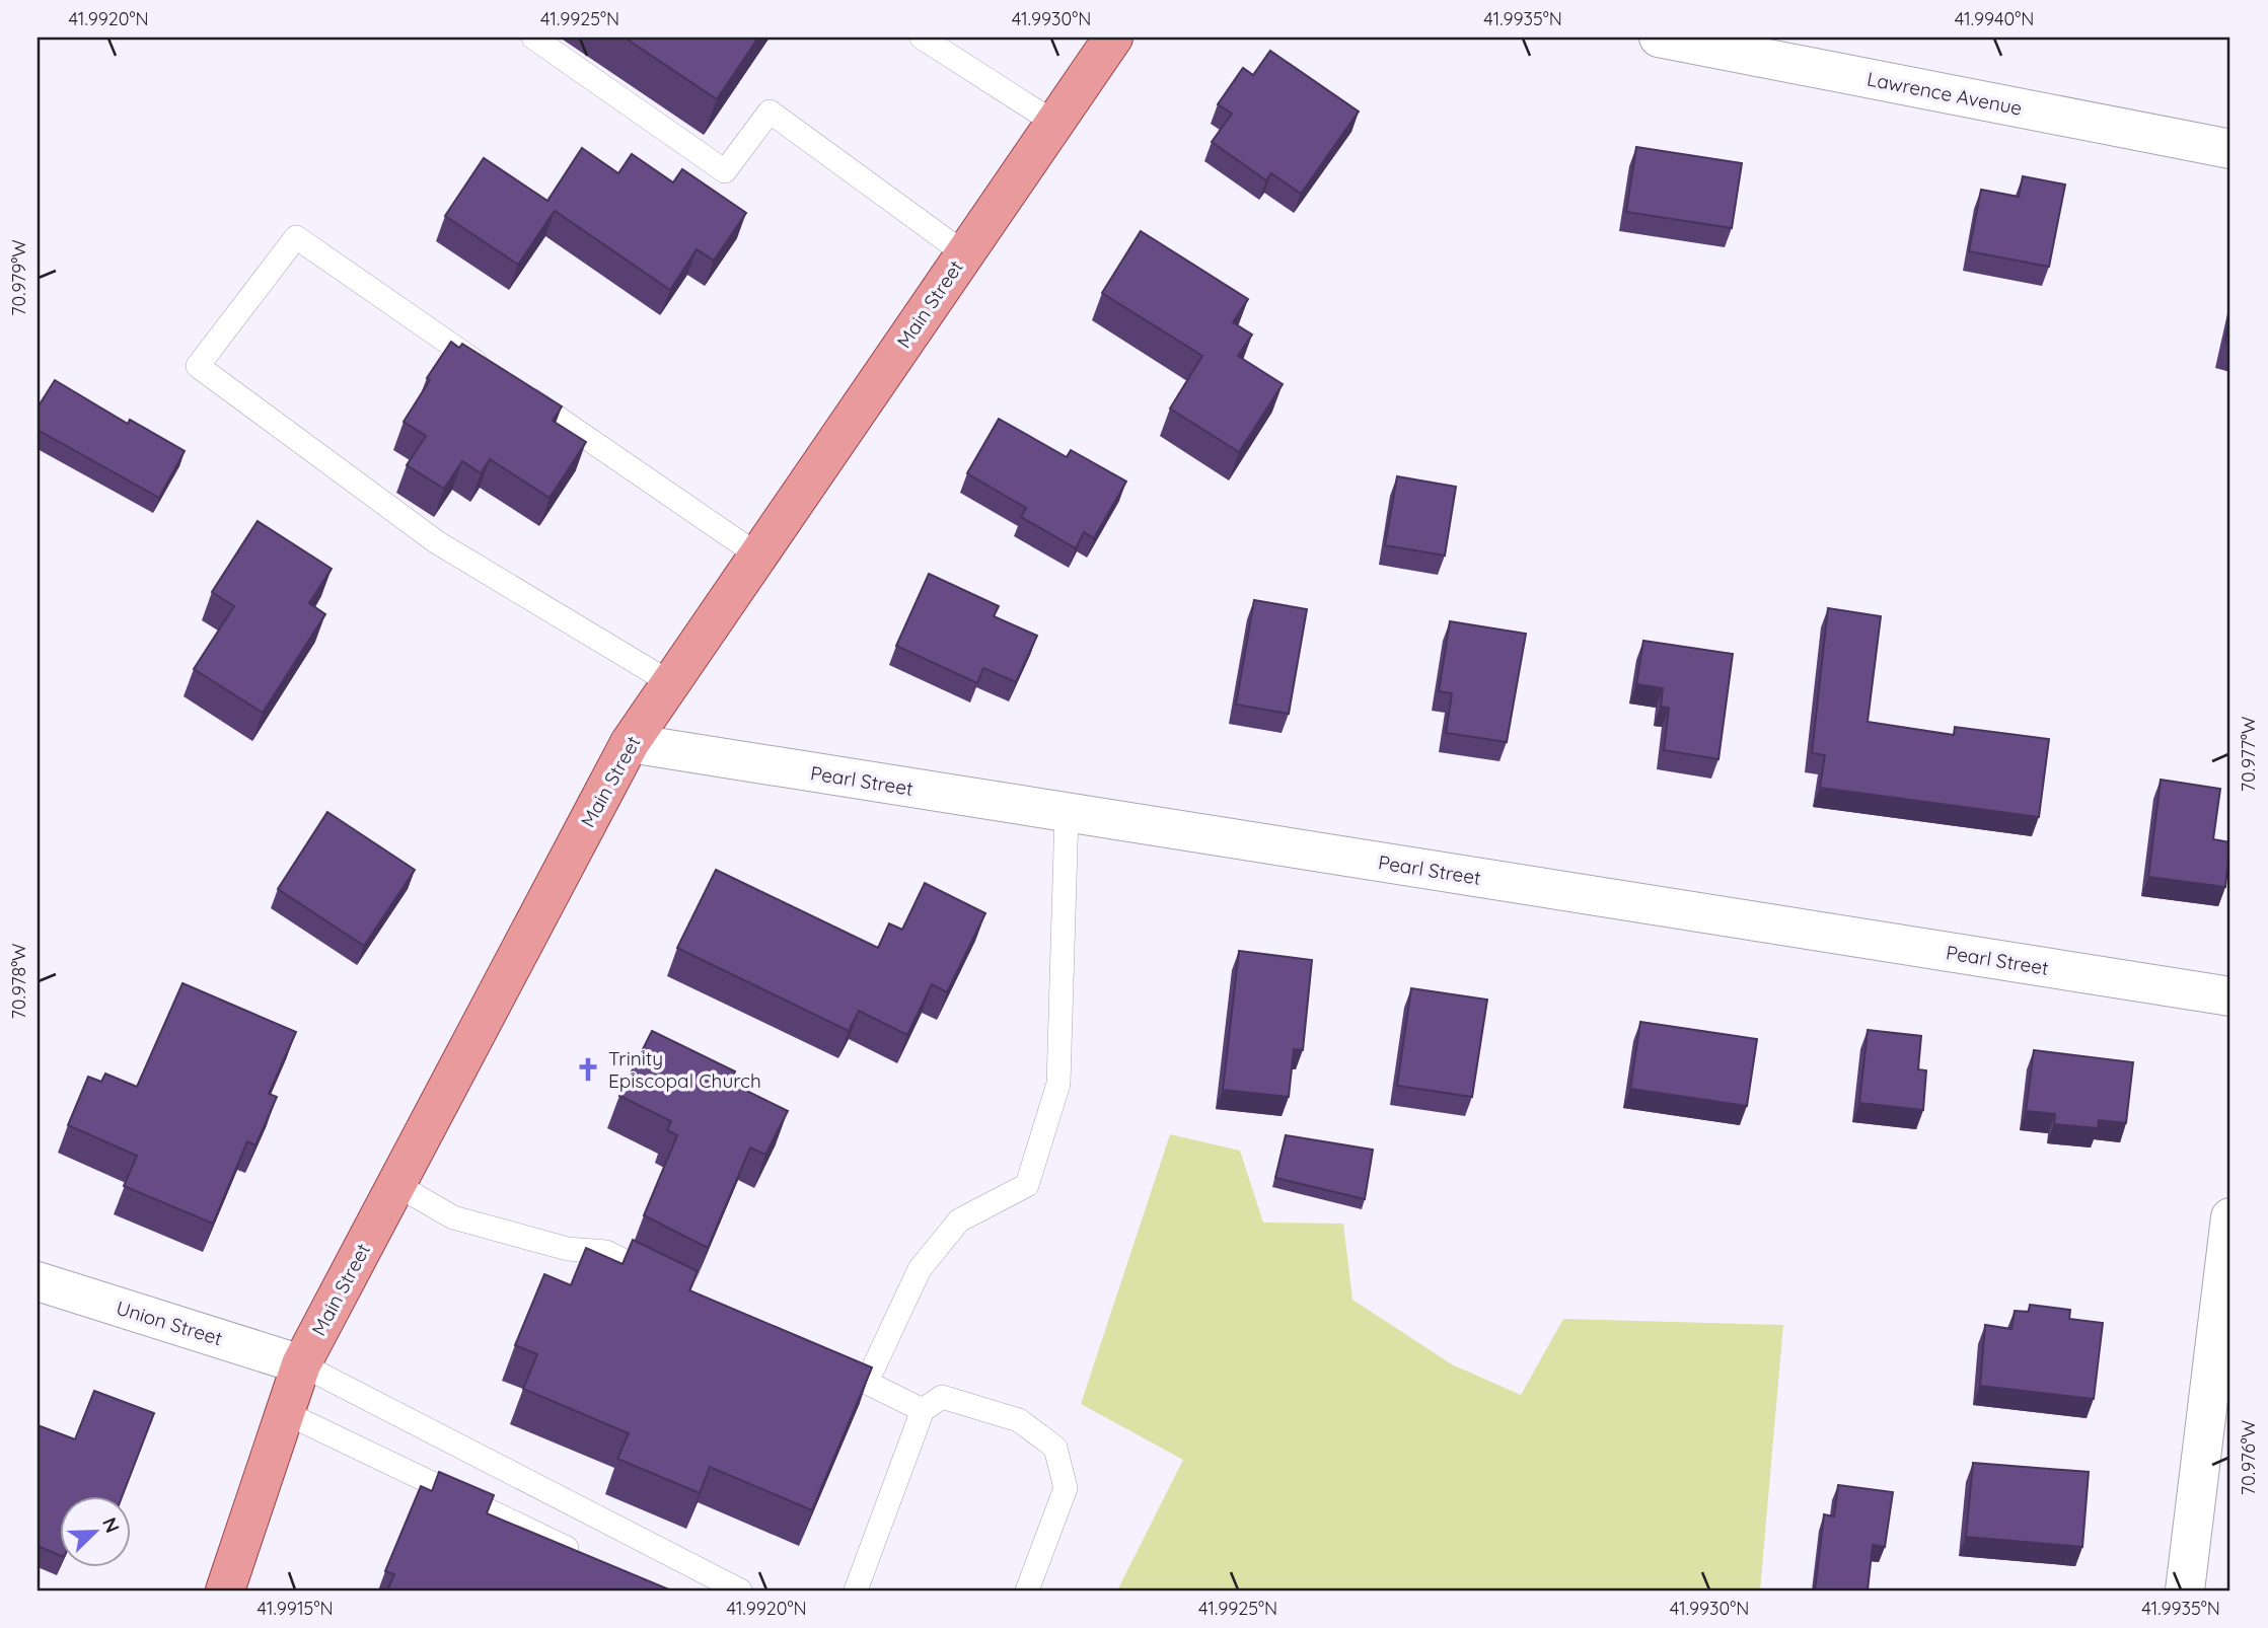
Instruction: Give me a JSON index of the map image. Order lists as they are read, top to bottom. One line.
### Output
{"streets":{"main road":["Main Street"],"street":["Lawrence Avenue","Pearl Street","Union Street"]},"crossings":[["Main Street","Pearl Street"],["Main Street","Union Street"]],"places":{"church":["Trinity Episcopal Church"]},"north":"top right","coordinates":["41.9920°N","41.9925°N","41.9930°N","41.9935°N","41.9940°N","70.979°W","70.977°W","70.978°W","70.976°W","41.9915°N"]}
